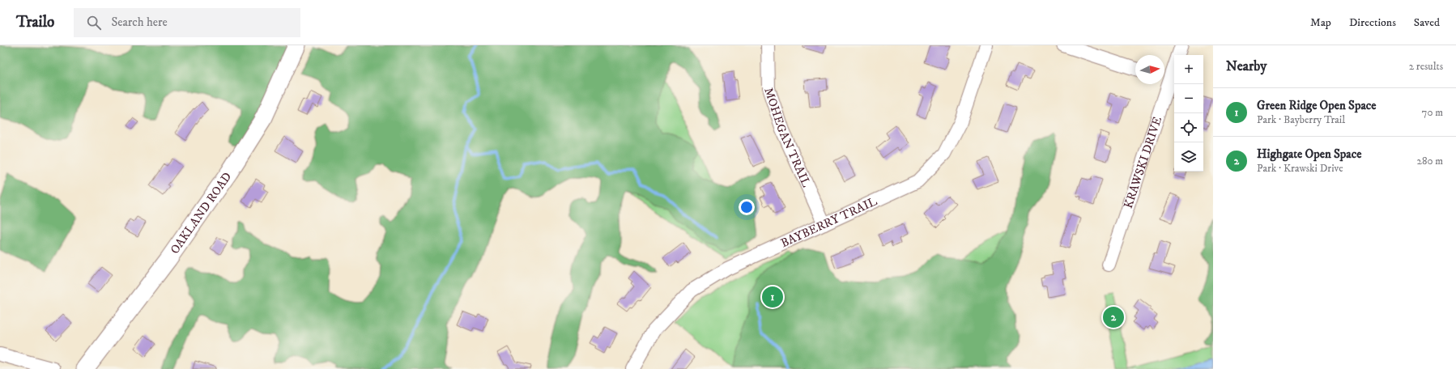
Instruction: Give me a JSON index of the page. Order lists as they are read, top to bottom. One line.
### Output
{"streets":{"main road":["OAKLAND ROAD"],"street":["MOHEGAN TRAIL","KRAWSKI DRIVE","BAYBERRY TRAIL"]},"crossings":[["MOHEGAN TRAIL","BAYBERRY TRAIL"]],"north":"right","page":{"header":"Trailo","search":"Search here","nav":["Map","Directions","Saved"],"heading":["Nearby","2 results"],"map_buttons":["+","−"],"list":[{"mark":"1","name":"Green Ridge Open Space","note":"Park · Bayberry Trail","value":"70 m"},{"mark":"2","name":"Highgate Open Space","note":"Park · Krawski Drive","value":"280 m"}],"pins":["1","2"]}}
